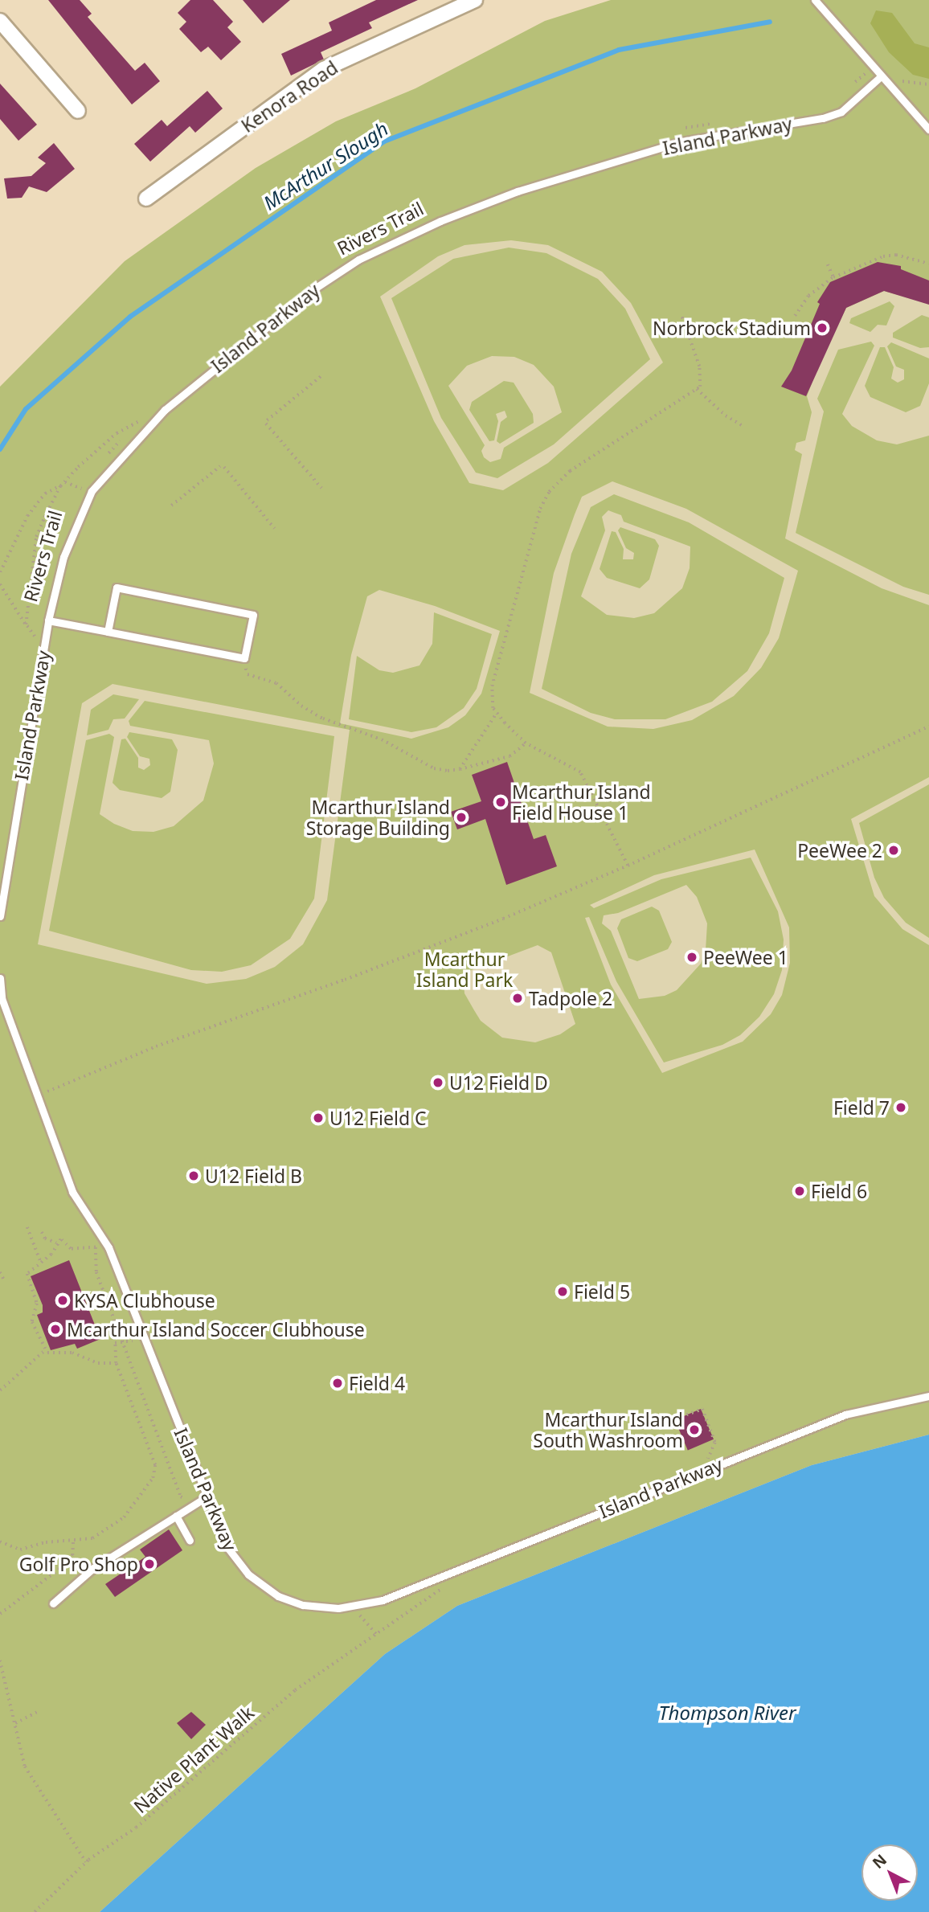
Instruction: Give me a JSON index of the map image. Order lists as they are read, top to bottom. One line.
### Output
{"streets":{"street":["Kenora Road"],"lane":["Island Parkway"],"path":["Rivers Trail","Native Plant Walk"]},"water":["McArthur Slough","Thompson River"],"parks":["Mcarthur Island Park"],"places":["Norbrock Stadium","Mcarthur Island Field House 1","Mcarthur Island Storage Building","PeeWee 2","PeeWee 1","Tadpole 2","U12 Field D","Field 7","U12 Field C","U12 Field B","Field 6","Field 5","KYSA Clubhouse","Mcarthur Island Soccer Clubhouse","Field 4","Mcarthur Island South Washroom","Golf Pro Shop"],"north":"top left"}
